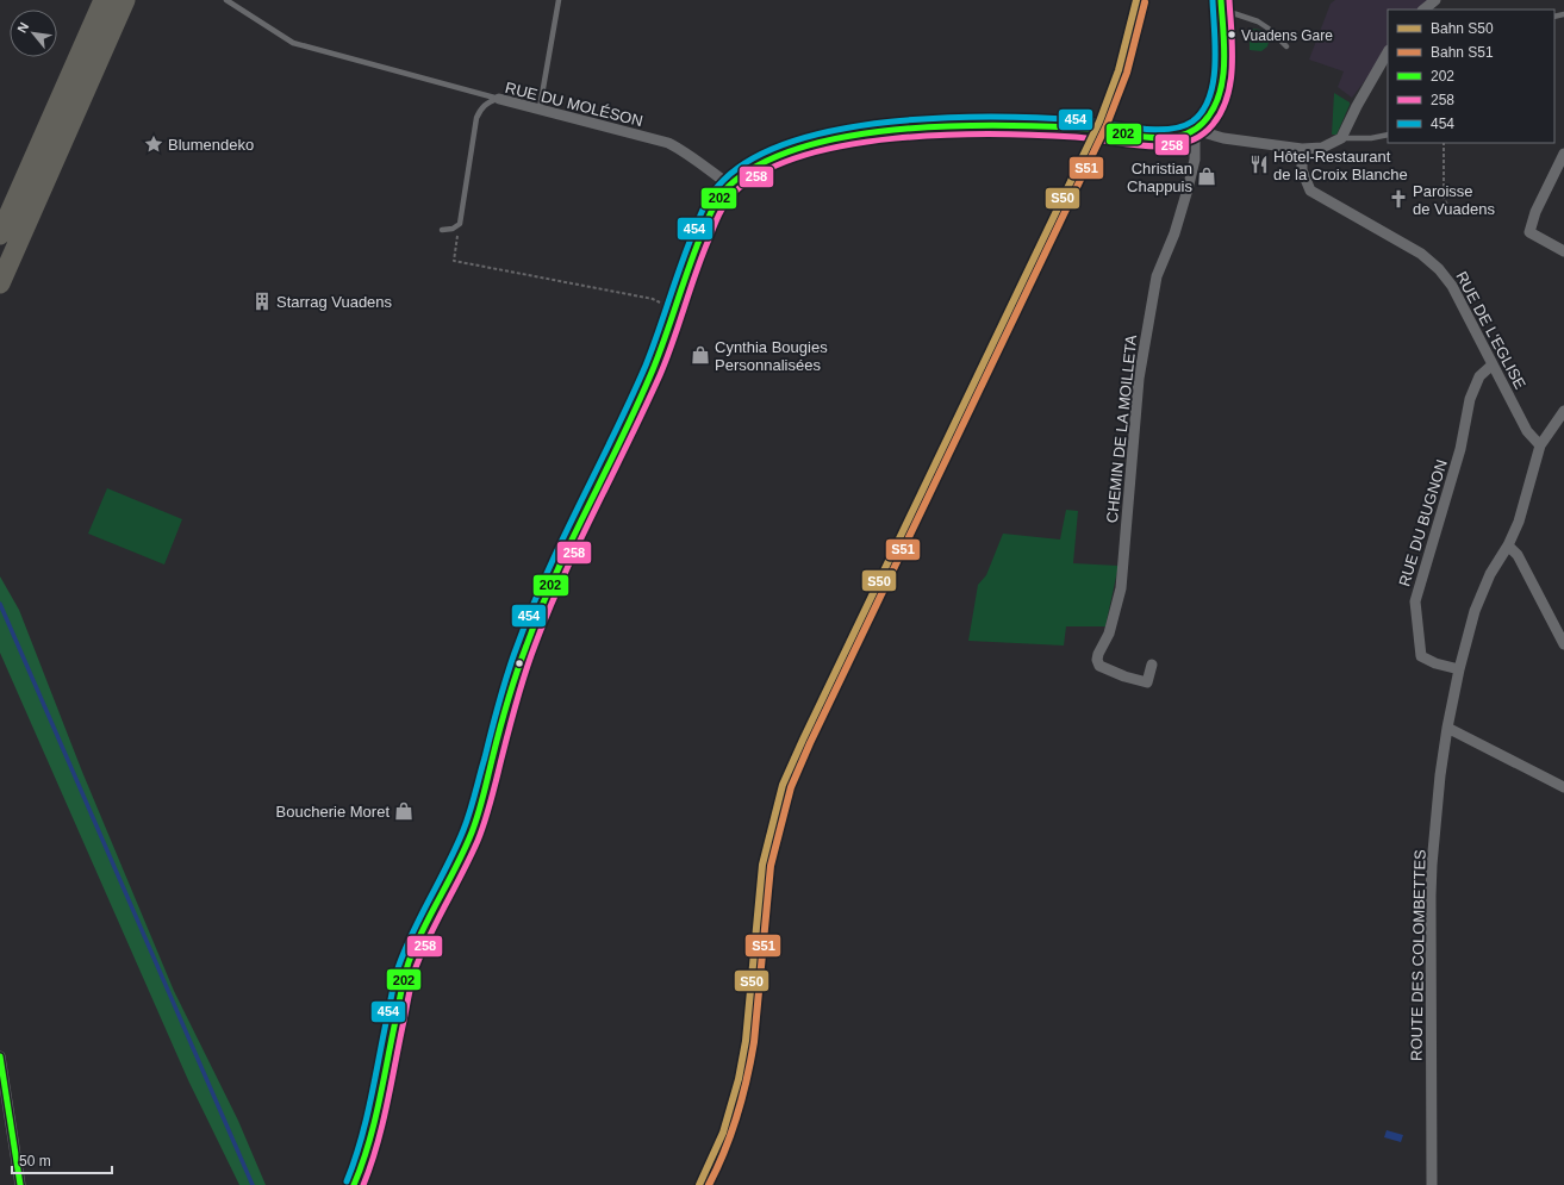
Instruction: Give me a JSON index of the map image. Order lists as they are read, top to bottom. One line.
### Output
{"streets":{"street":["RUE DU MOLÉSON","RUE DE L'EGLISE","CHEMIN DE LA MOILLETA","RUE DU BUGNON","ROUTE DES COLOMBETTES"]},"crossings":[["RUE DE L'EGLISE","RUE DU BUGNON"],["RUE DE L'EGLISE","ROUTE DES COLOMBETTES"],["RUE DU BUGNON","ROUTE DES COLOMBETTES"]],"places":{"other":["Vuadens Gare"],"place":["Blumendeko"],"restaurant":["Hôtel-Restaurant de la Croix Blanche"],"shop":["Christian Chappuis","Cynthia Bougies Personnalisées","Boucherie Moret"],"church":["Paroisse de Vuadens"],"building":["Starrag Vuadens"]},"lines":["rail line S50","transit line 202","transit line 258","transit line 454","rail line S51"],"legend":["Bahn S50","Bahn S51","202","258","454"],"scale_bar":"50 m","north":"top left"}
